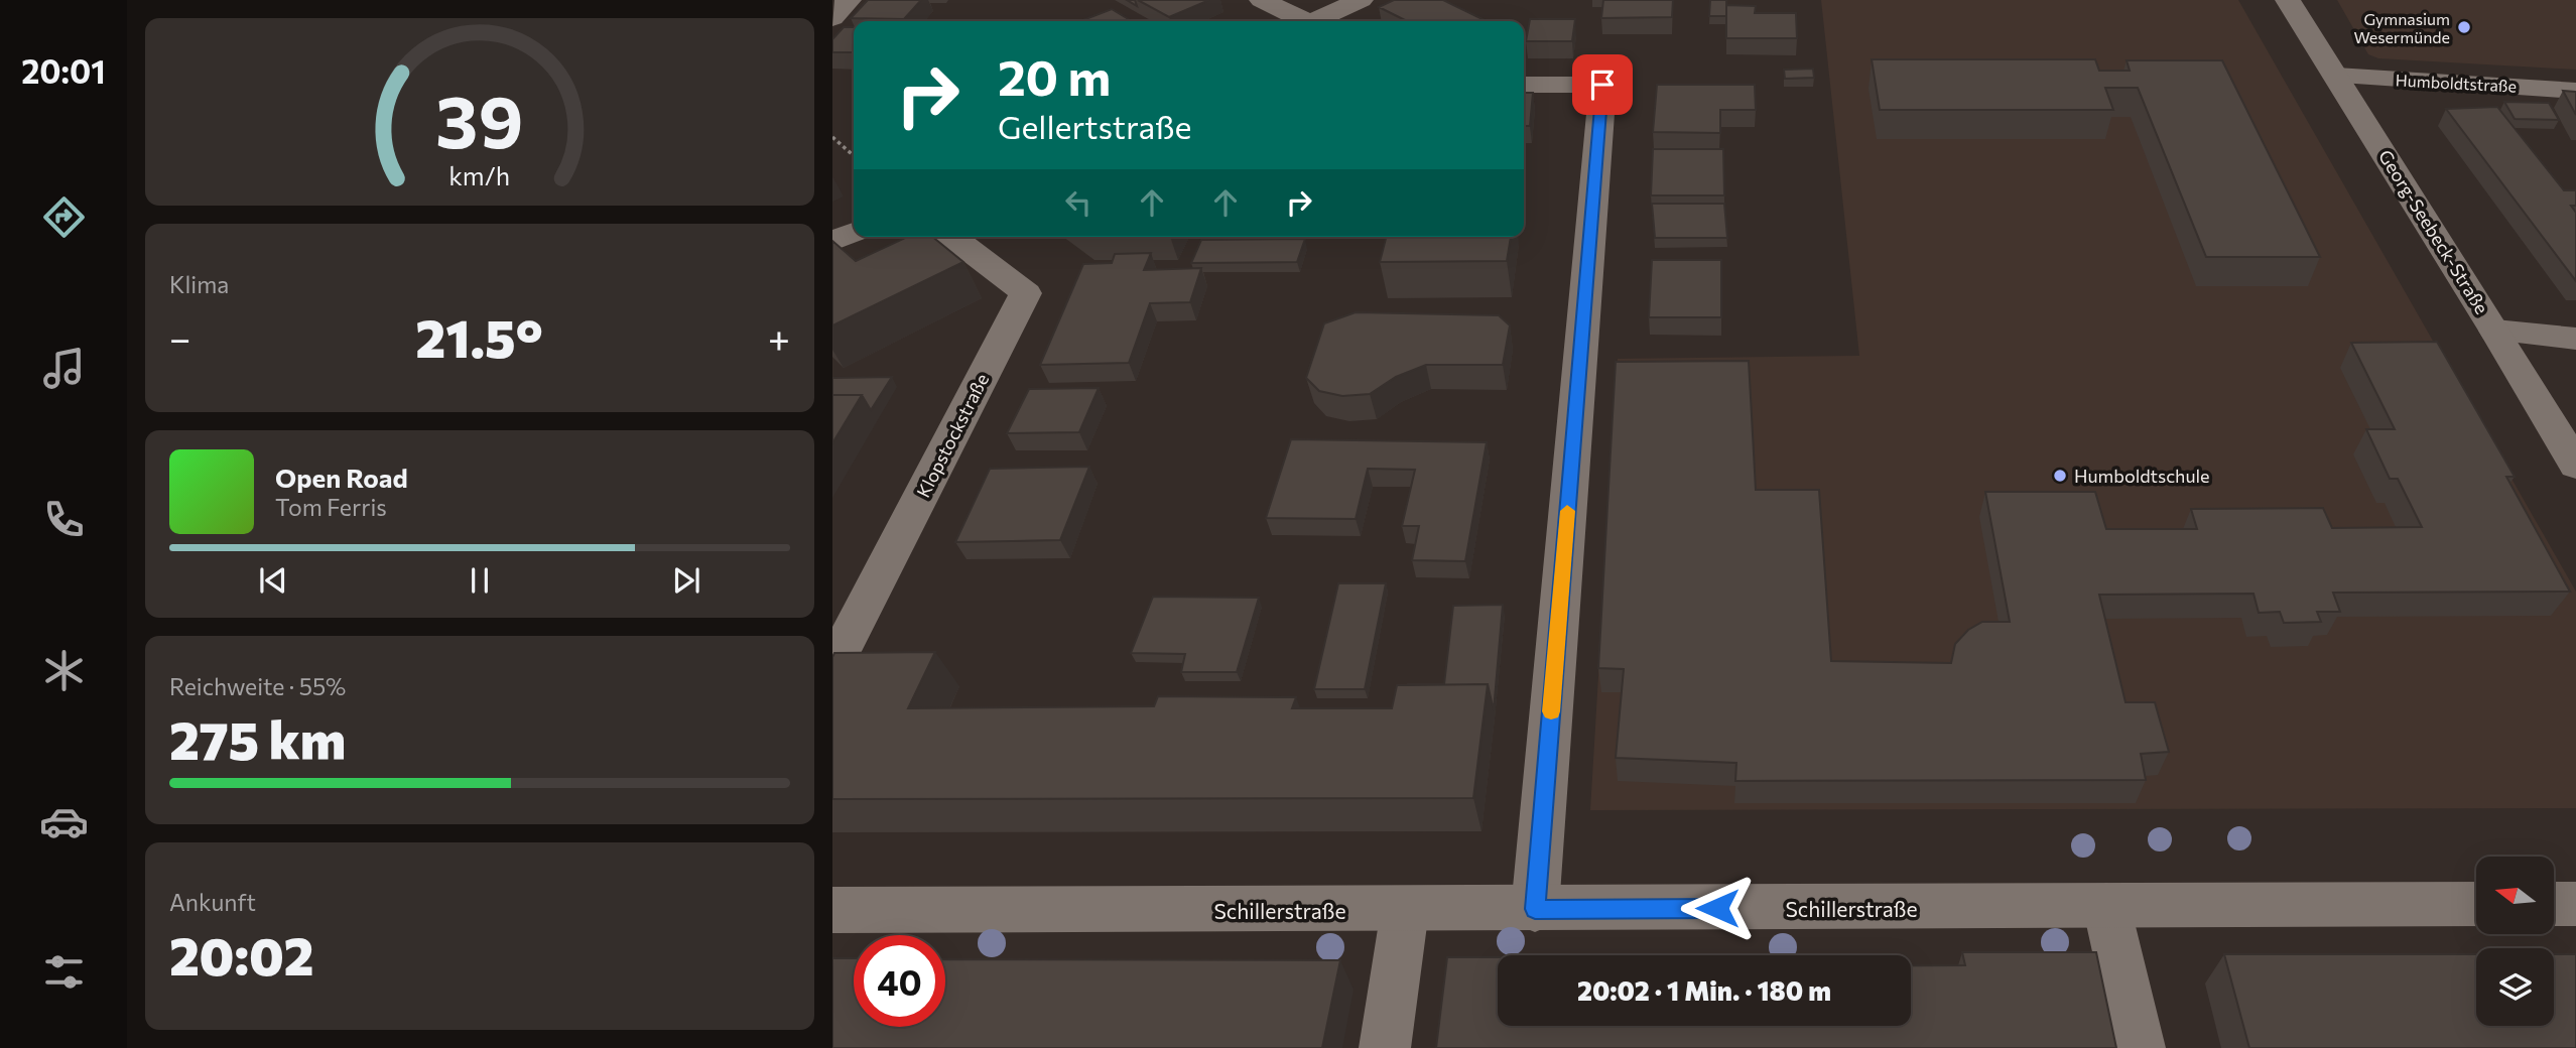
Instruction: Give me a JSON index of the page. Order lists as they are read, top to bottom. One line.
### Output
{"streets":{"street":["Humboldtstraße","Georg-Seebeck-Straße","Klopstockstraße","Schillerstraße"]},"crossings":[["Humboldtstraße","Georg-Seebeck-Straße"]],"places":["Gymnasium Wesermünde","Humboldtschule"],"north":"left","page":{"tabs":"20:01","turn":["20 m","Gellertstraße"],"tile":["Klima",["Reichweite · 55%","275 km"],["Ankunft","20:02"]],"heat":["−","21.5°","+"],"song":["Open Road","Tom Ferris"],"limit":"40","trip":"20:02 · 1 Min. · 180 m","gauge":["39","km/h"]}}
